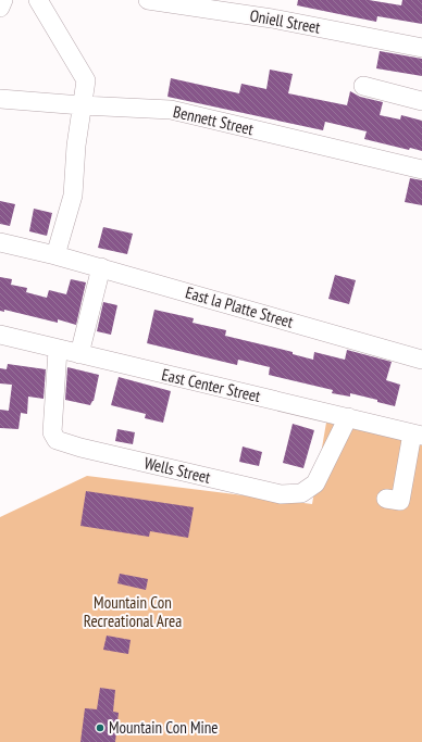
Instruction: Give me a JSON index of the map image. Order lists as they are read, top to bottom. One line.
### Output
{"streets":{"street":["Oniell Street","Bennett Street","East la Platte Street","East Center Street","Wells Street"]},"crossings":[["East Center Street","Wells Street"]],"parks":["Mountain Con Recreational Area"],"places":["Mountain Con Mine"]}
